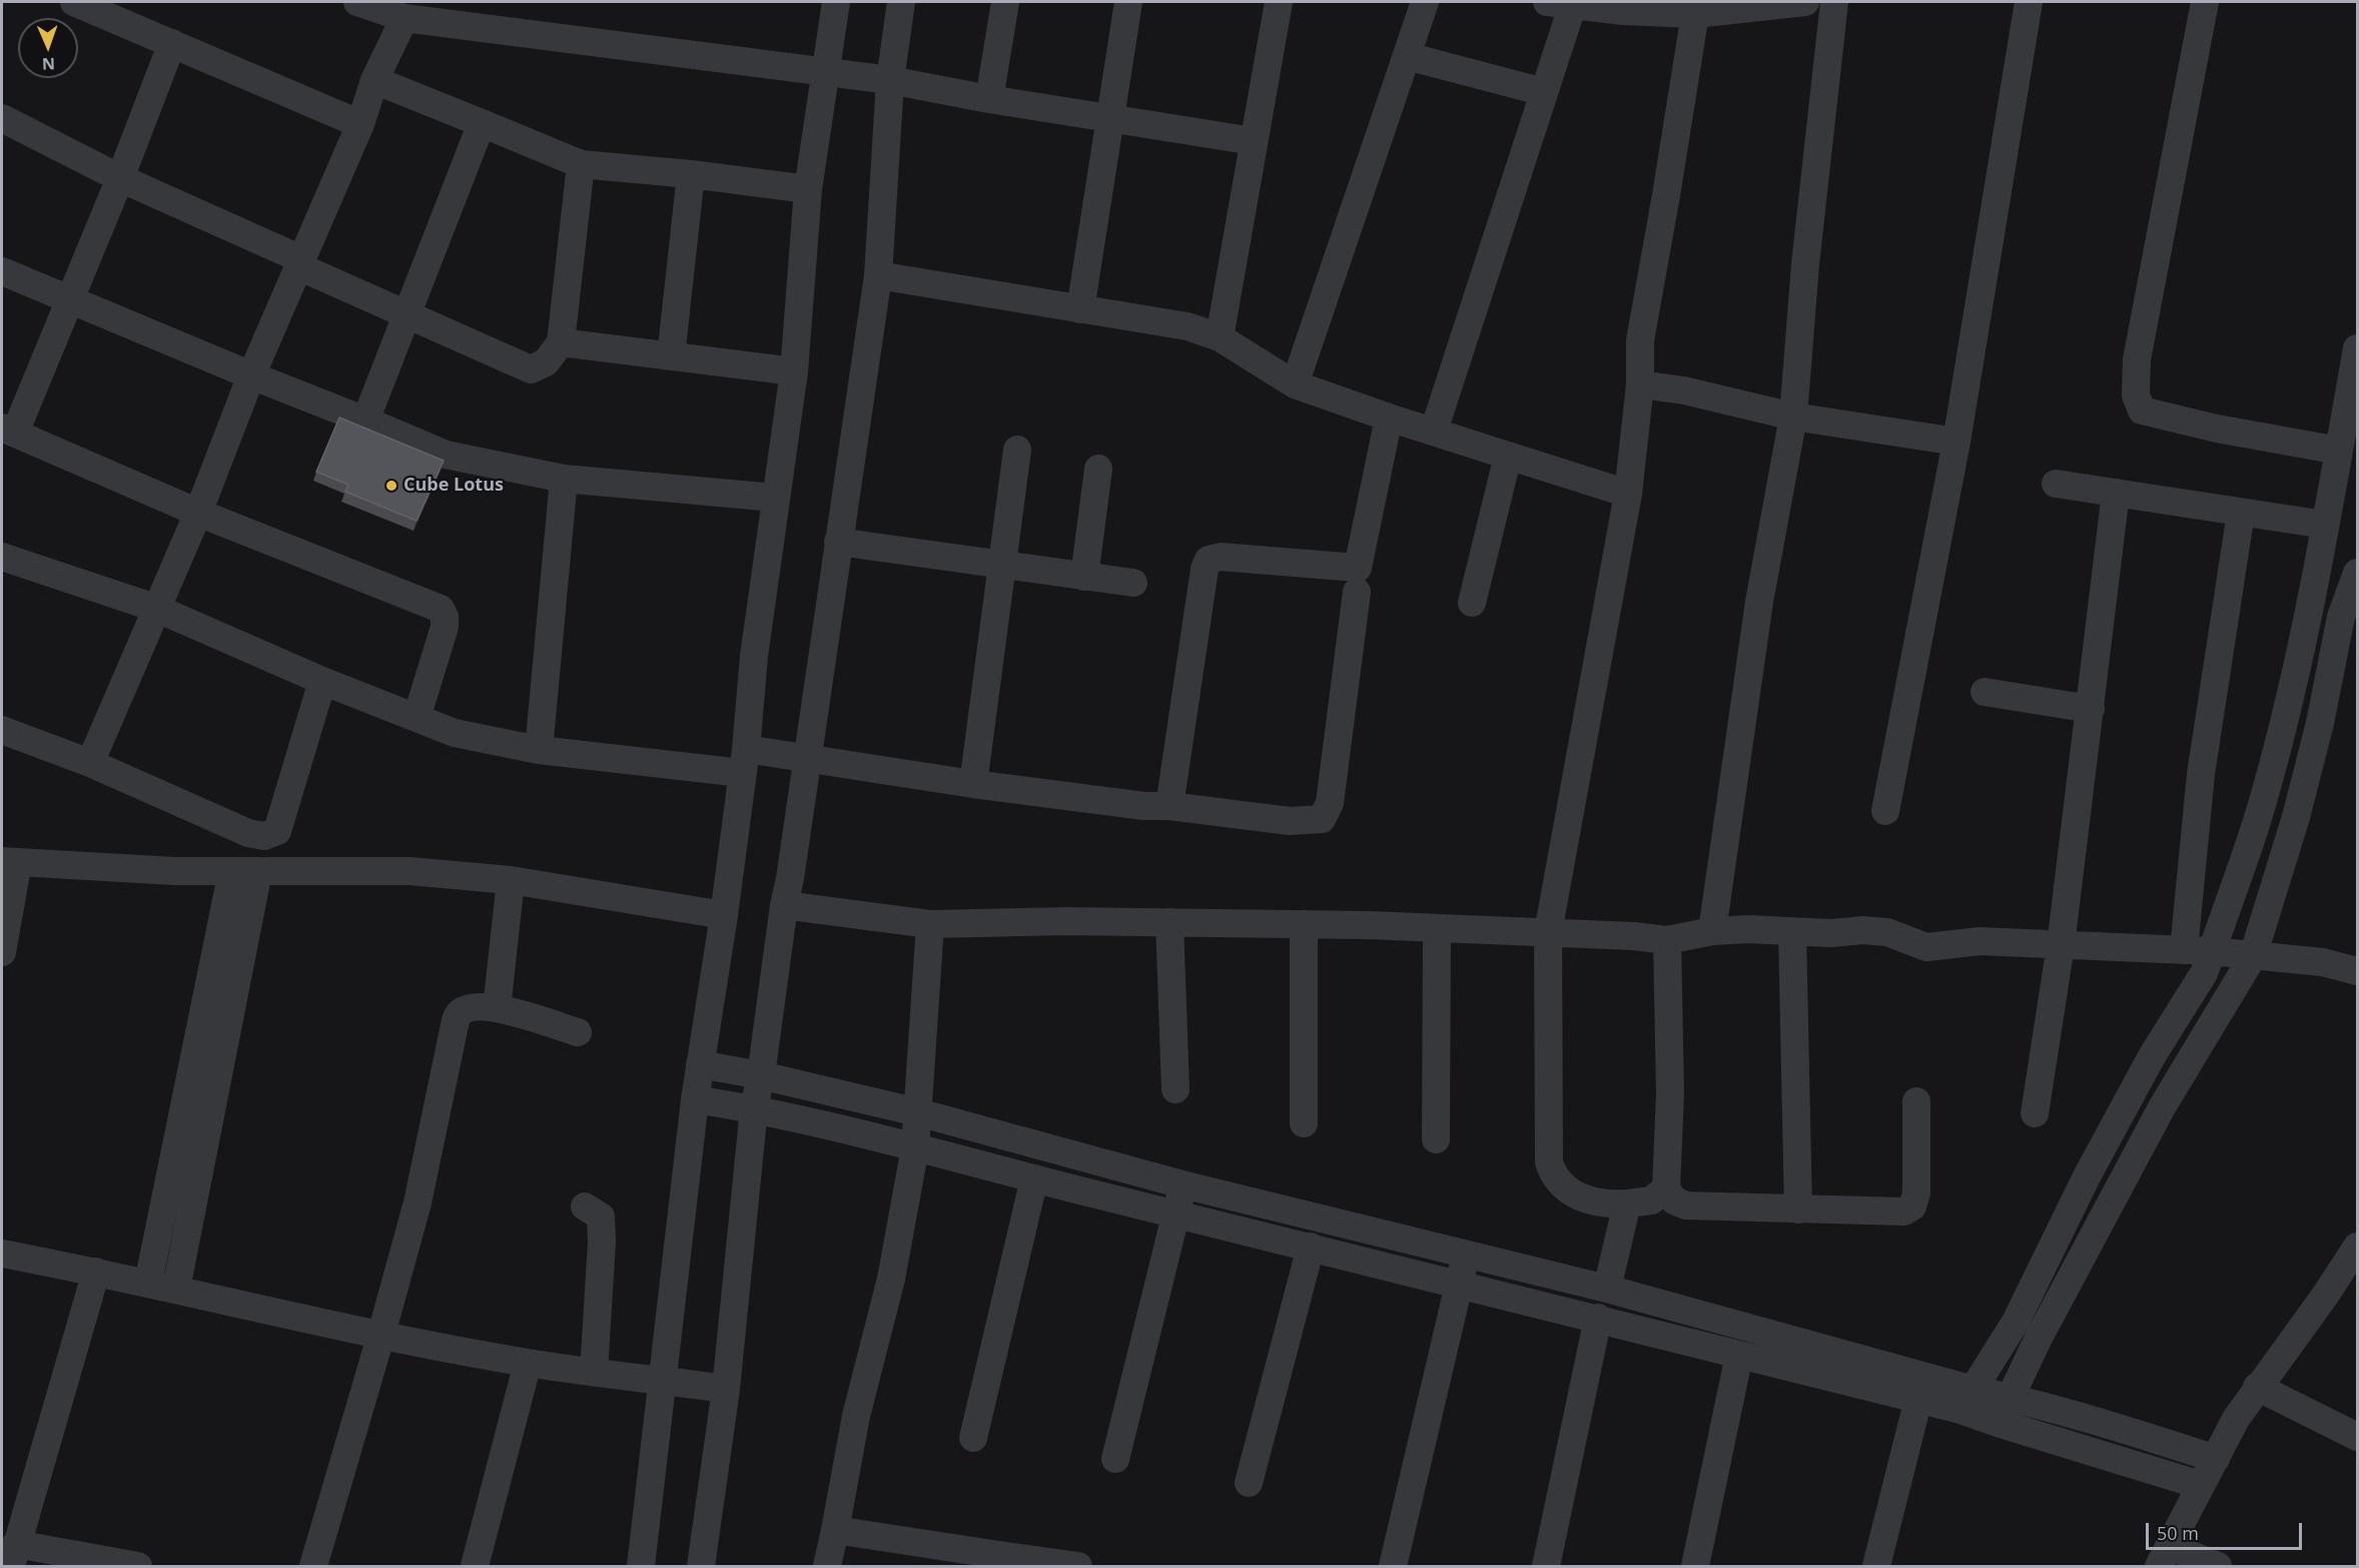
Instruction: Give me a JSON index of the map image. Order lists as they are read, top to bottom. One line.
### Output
{"places":["Cube Lotus"],"scale_bar":"50 m","north":"bottom"}
